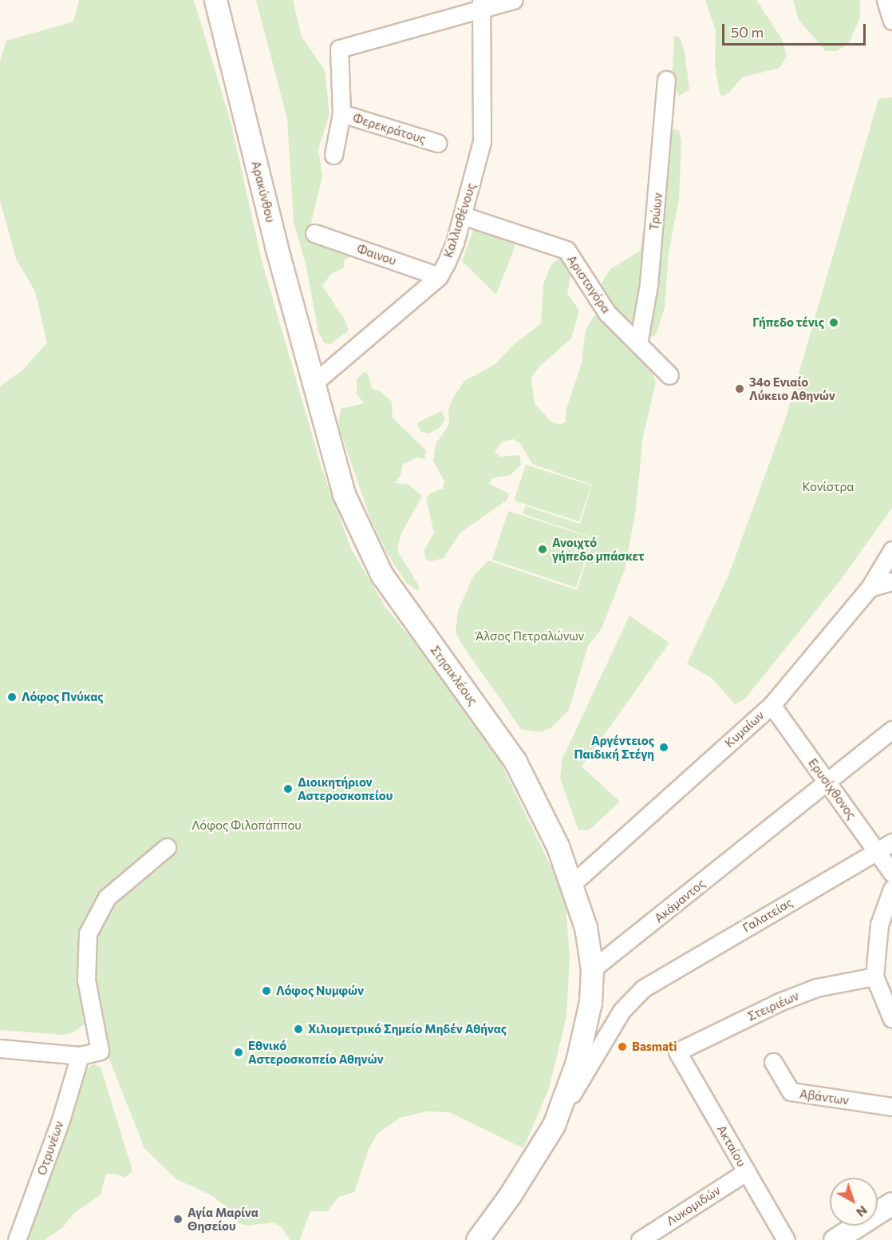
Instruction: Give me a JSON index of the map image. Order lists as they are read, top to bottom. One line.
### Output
{"streets":{"street":["Φερεκράτους","Αρακύνθου","Τρώων","Καλλισθένους","Φαινου","Αρισταγόρα","Στησικλέους","Κυμαίων","Ερυσίχθονος","Ακάμαντος","Γαλατείας","Στειριέων","Αβάντων","Ακταίου","Οτρυνέων","Λυκομιδών"]},"crossings":[["Αρακύνθου","Καλλισθένους"],["Αρακύνθου","Στησικλέους"],["Τρώων","Αρισταγόρα"],["Καλλισθένους","Φαινου"],["Καλλισθένους","Αρισταγόρα"],["Καλλισθένους","Στησικλέους"],["Στησικλέους","Κυμαίων"],["Στησικλέους","Ακάμαντος"],["Κυμαίων","Ερυσίχθονος"],["Ερυσίχθονος","Ακάμαντος"],["Ερυσίχθονος","Γαλατείας"],["Στειριέων","Ακταίου"],["Ακταίου","Λυκομιδών"]],"parks":["Κονίστρα","Άλσος Πετραλώνων","Λόφος Φιλοπάππου"],"places":["Γήπεδο τένις","34ο Ενιαίο Λύκειο Αθηνών","Ανοιχτό γήπεδο μπάσκετ","Λόφος Πνύκας","Αργέντειος Παιδική Στέγη","Διοικητήριον Αστεροσκοπείου","Λόφος Νυμφών","Χιλιομετρικό Σημείο Μηδέν Αθήνας","Basmati","Εθνικό Αστεροσκοπείο Αθηνών","Αγία Μαρίνα Θησείου"],"scale_bar":"50 m","north":"bottom right"}
